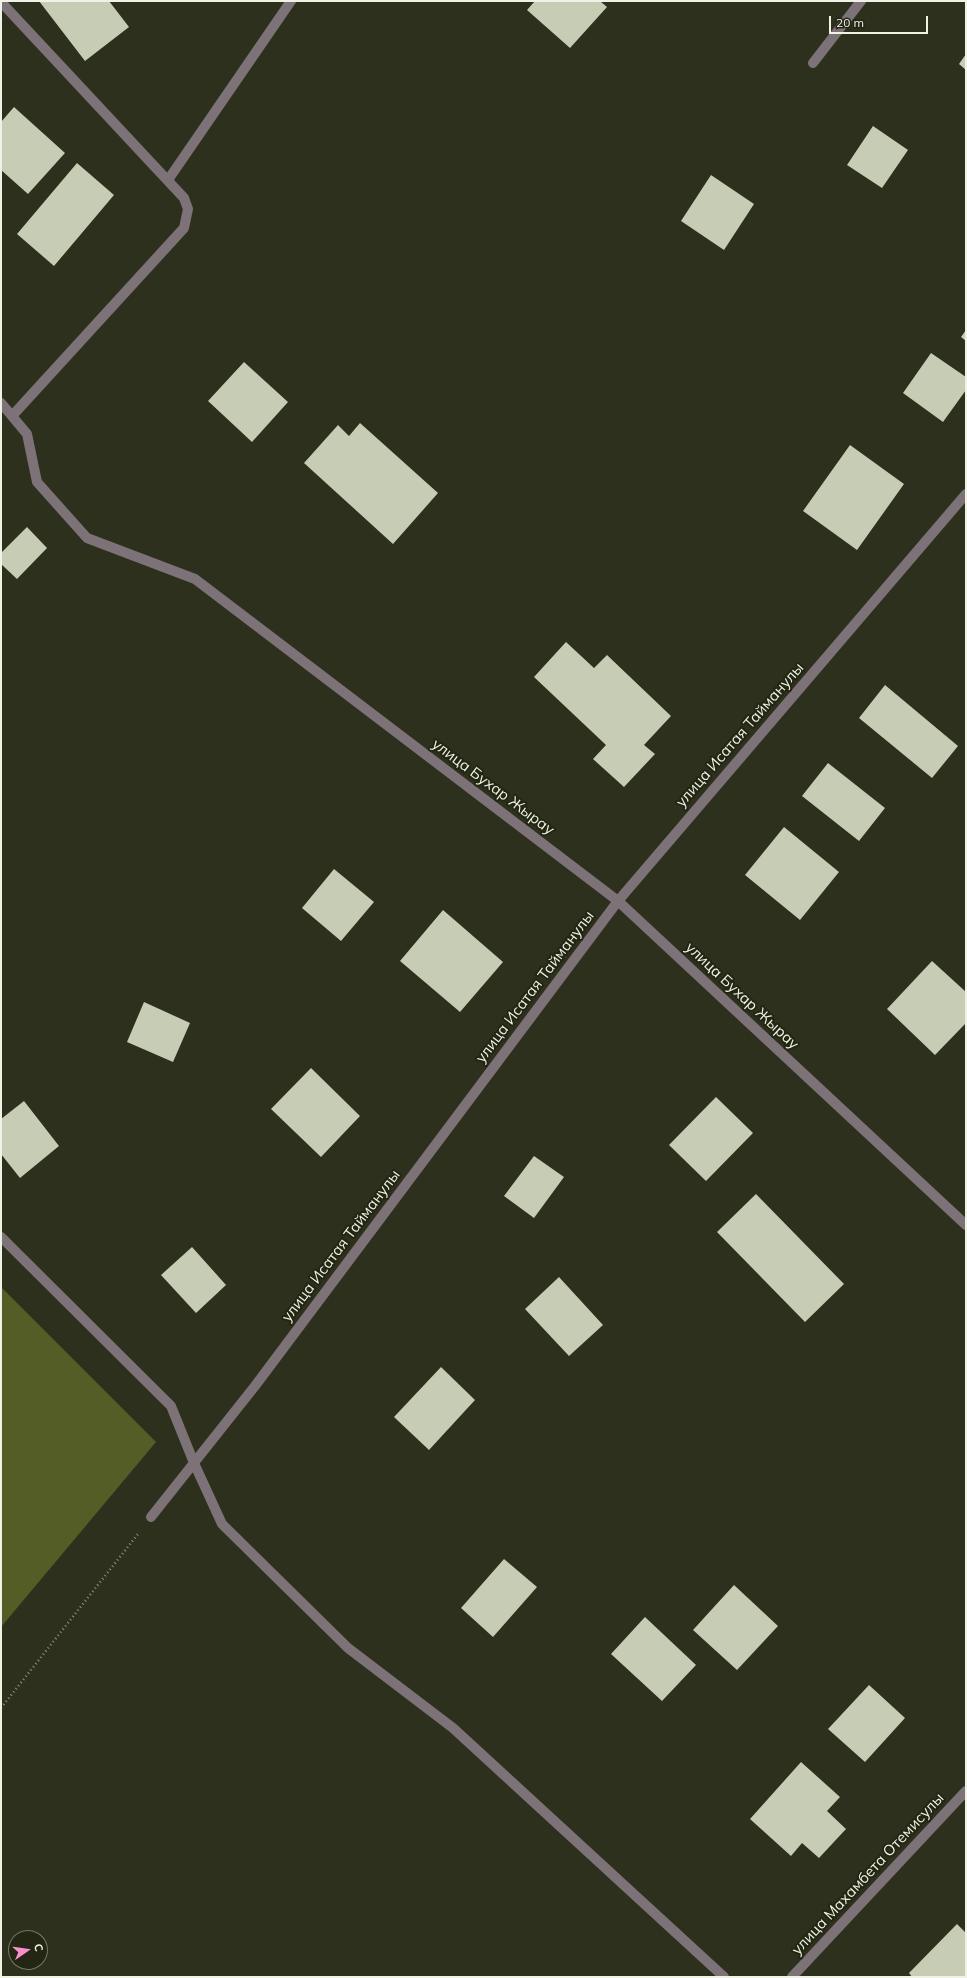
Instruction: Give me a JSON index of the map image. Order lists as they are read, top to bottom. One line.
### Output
{"streets":{"street":["улица Исатая Тайманулы","улица Бухар Жырау","улица Махамбета Отемисулы"]},"crossings":[["улица Исатая Тайманулы","улица Бухар Жырау"]],"scale_bar":"20 m","north":"right"}
